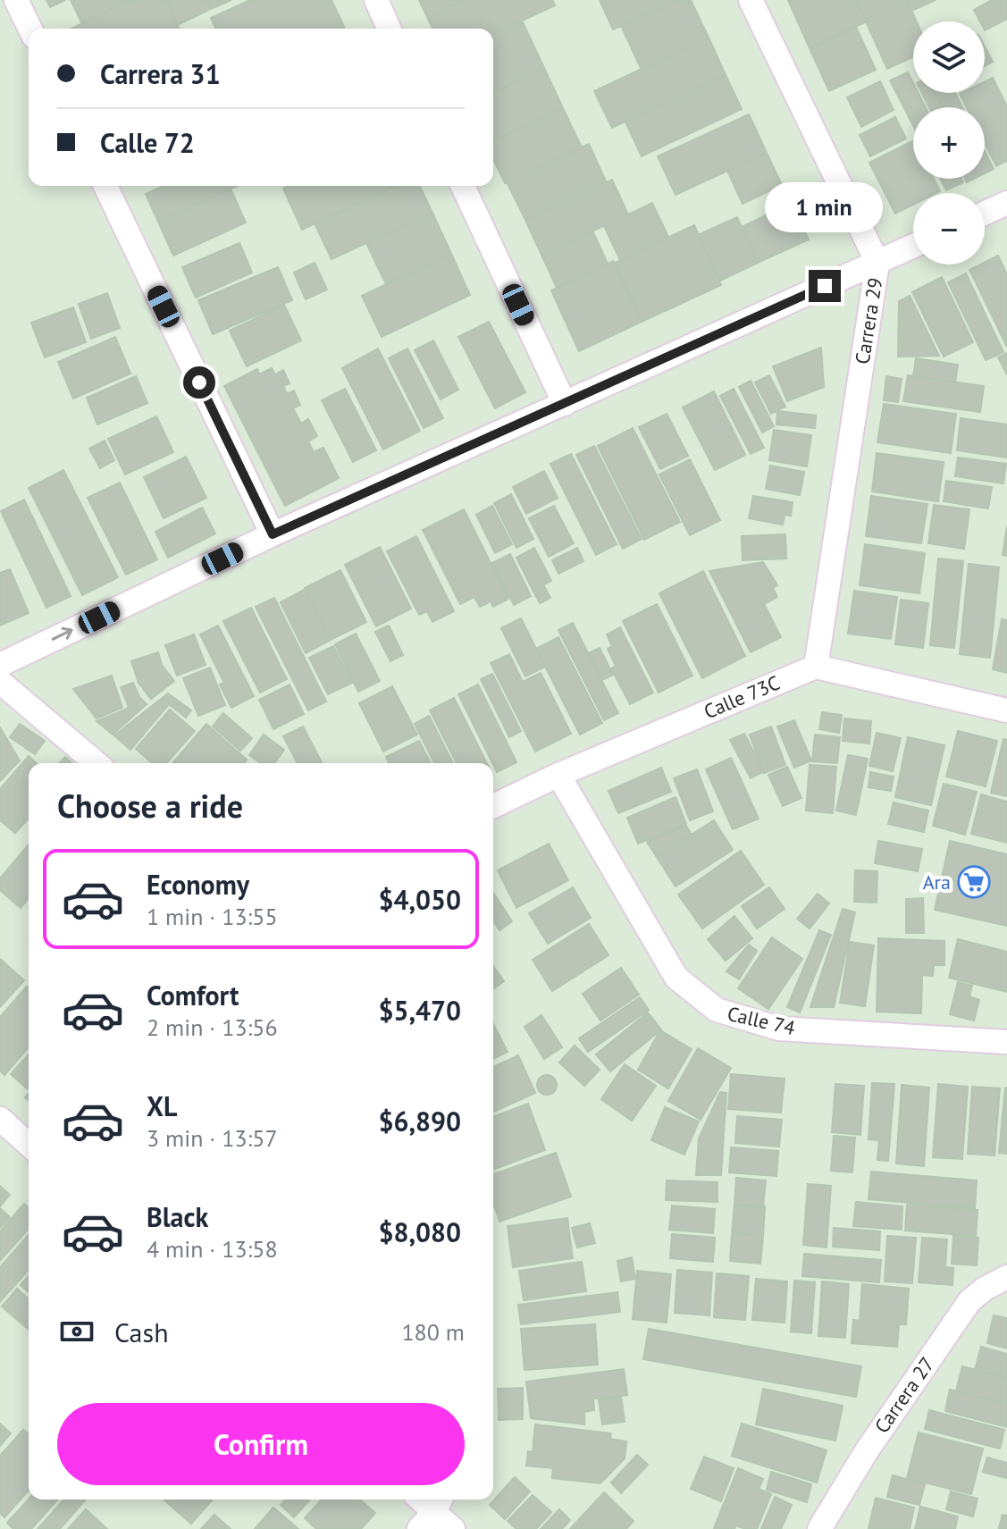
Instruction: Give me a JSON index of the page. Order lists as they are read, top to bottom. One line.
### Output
{"streets":{"street":["Carrera 29","Calle 73C","Calle 74","Carrera 27"]},"crossings":[["Carrera 29","Calle 73C"],["Calle 73C","Calle 74"]],"places":{"supermarket":["Ara"]},"page":{"map_buttons":["+","−"],"banner":["Carrera 31","Calle 72"],"bubble":"1 min","heading":"Choose a ride","list":[{"name":"Economy","note":"1 min · 13:55","value":"$4,050"},{"name":"Comfort","note":"2 min · 13:56","value":"$5,470"},{"name":"XL","note":"3 min · 13:57","value":"$6,890"},{"name":"Black","note":"4 min · 13:58","value":"$8,080"}],"pay":["Cash","180 m"],"buttons":"Confirm"}}
